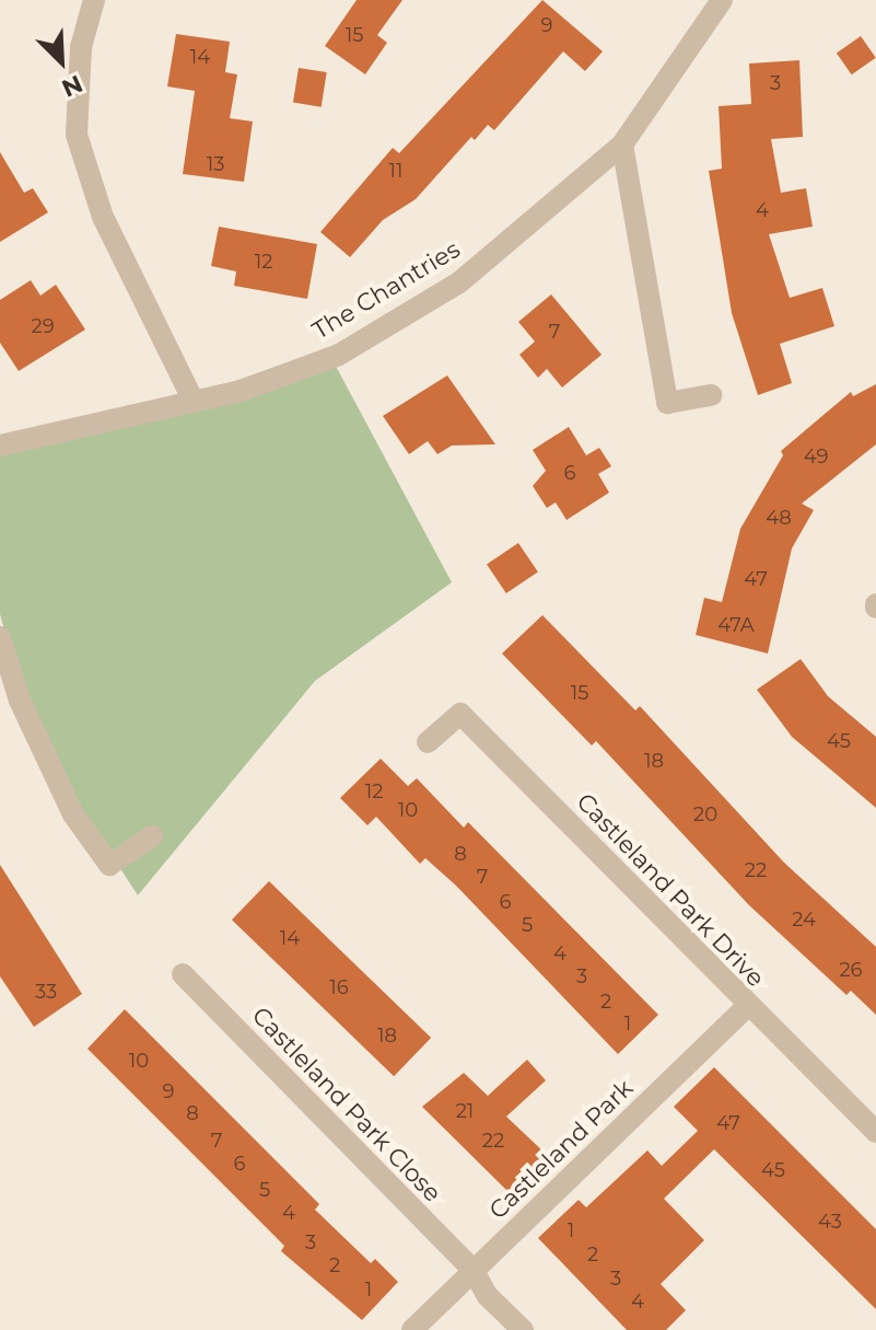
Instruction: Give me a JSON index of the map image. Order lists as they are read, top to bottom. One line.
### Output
{"streets":{"street":["The Chantries","Castleland Park Drive","Castleland Park Close","Castleland Park"]},"crossings":[["Castleland Park Drive","Castleland Park"],["Castleland Park Close","Castleland Park"]],"house_numbers":["9","15","14","3","13","11","4","12","29","7","49","6","48","47","47A","15","45","18","12","10","20","8","22","7","6","24","5","14","4","26","3","16","33","2","1","18","10","9","21","8","47","7","22","6","45","5","4","43","1","3","2","2","3","1","4"],"north":"bottom right"}
